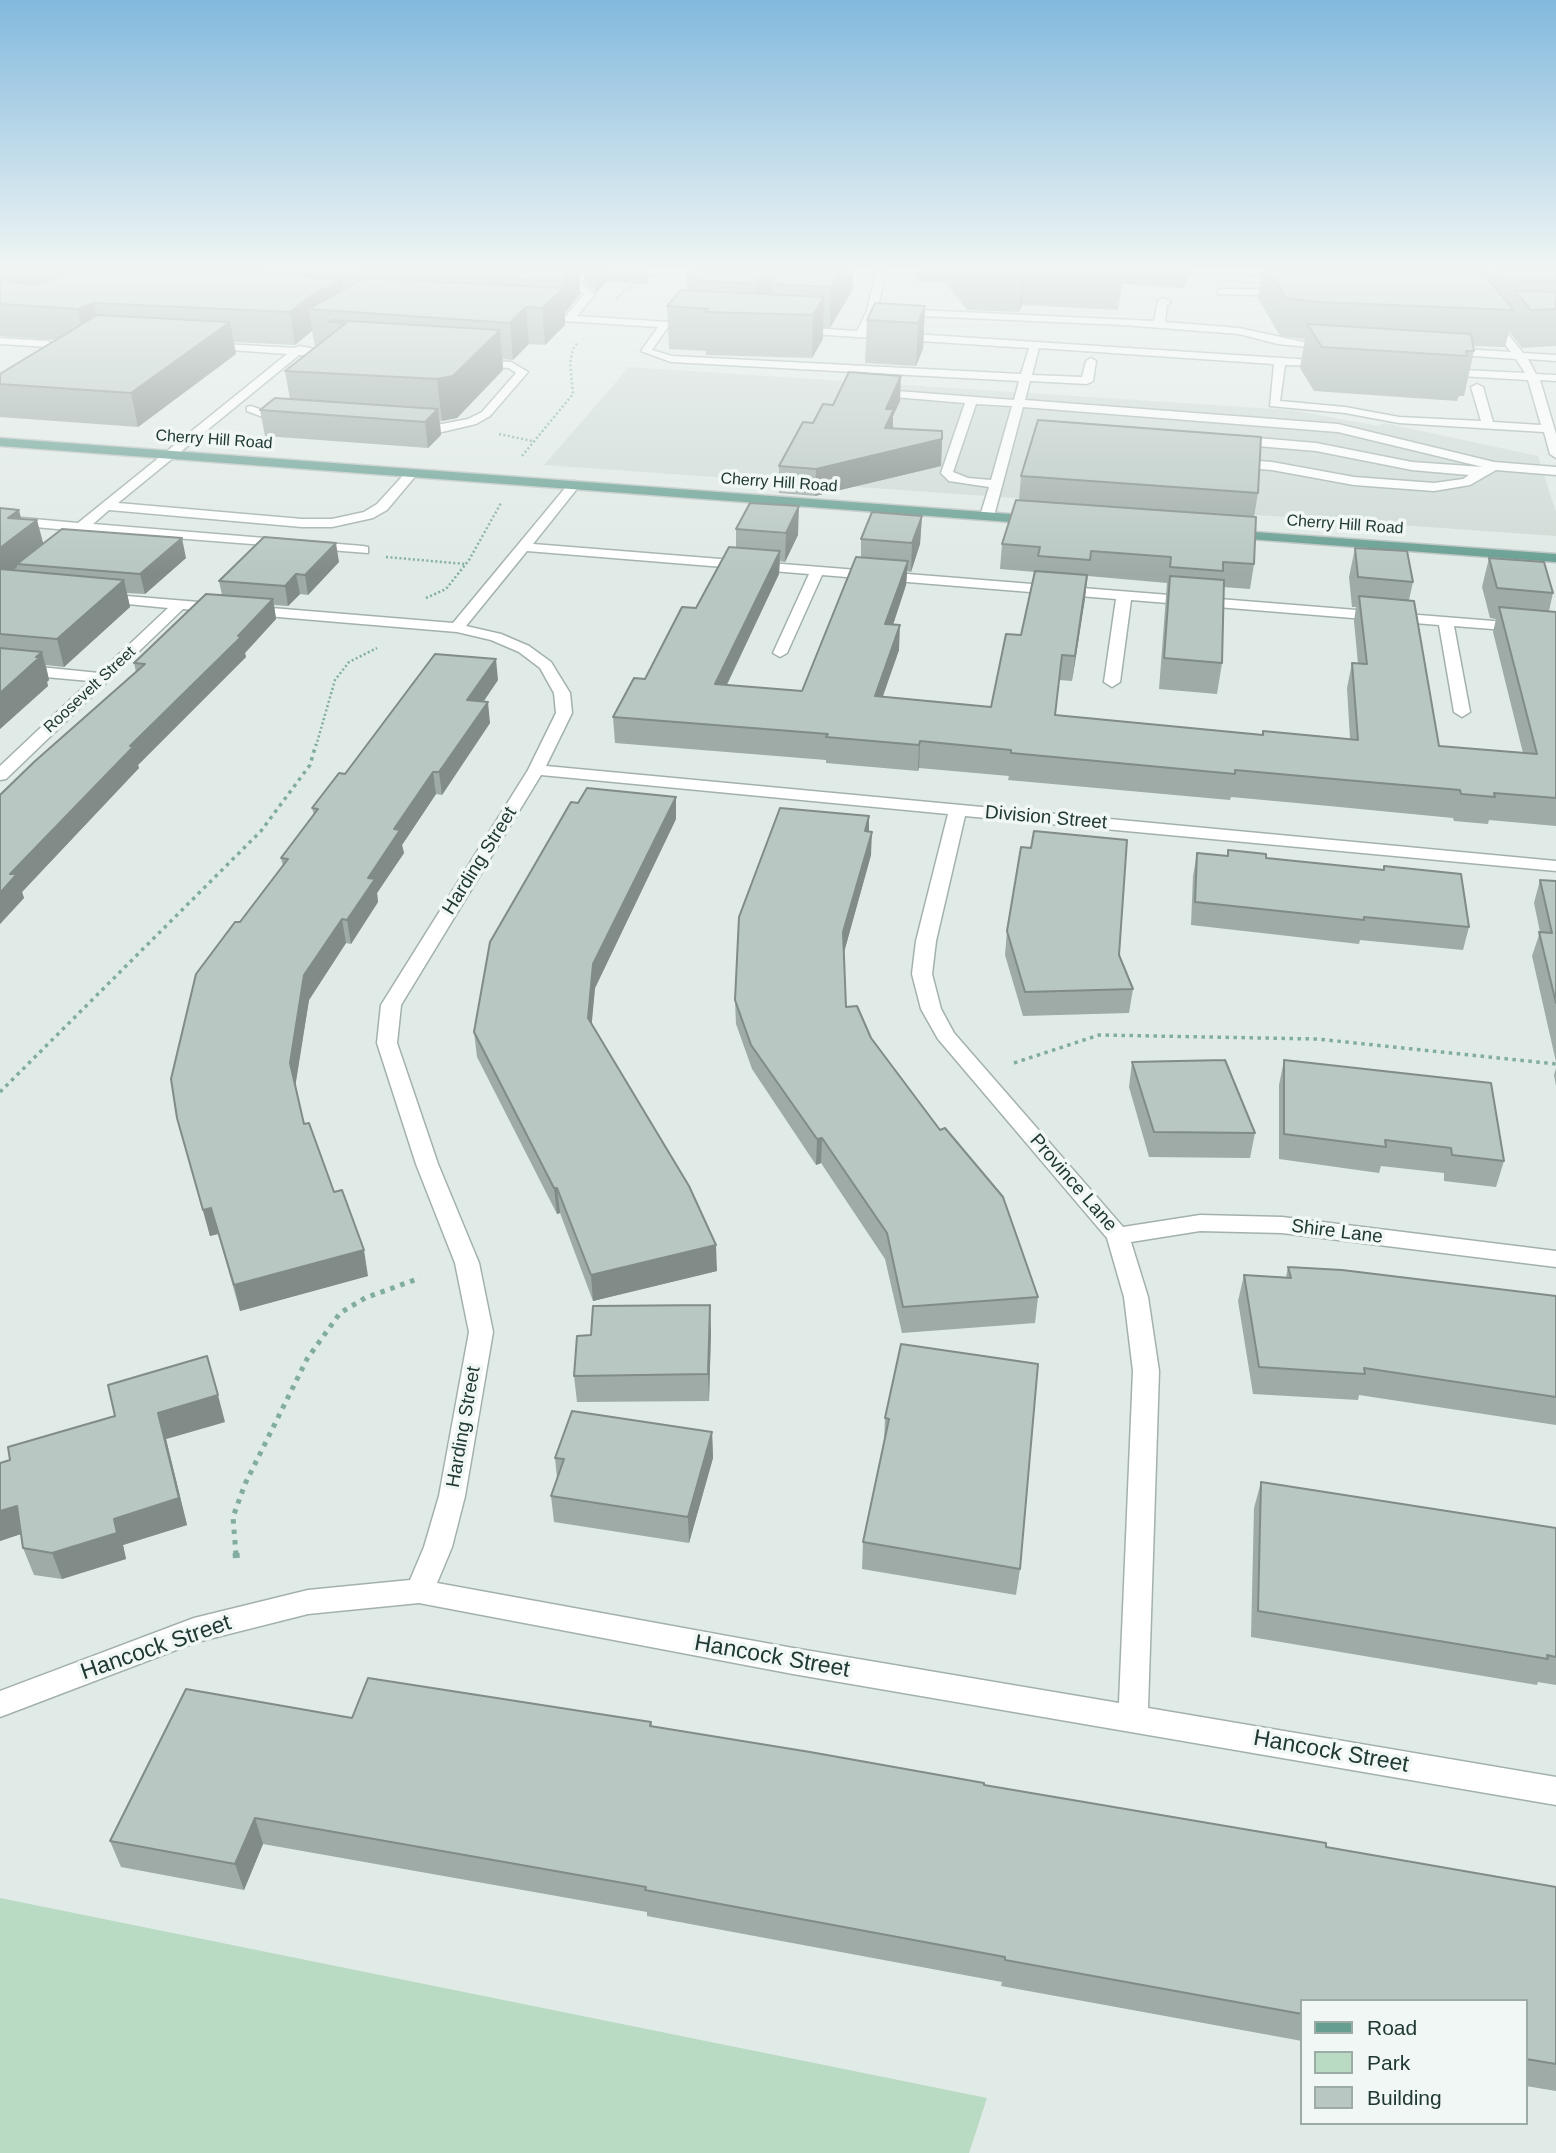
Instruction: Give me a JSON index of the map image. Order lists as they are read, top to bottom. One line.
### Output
{"streets":{"main road":["Cherry Hill Road"],"street":["Roosevelt Street","Division Street","Harding Street","Province Lane","Shire Lane","Hancock Street"]},"crossings":[["Roosevelt Street","Harding Street"],["Division Street","Harding Street"],["Division Street","Province Lane"],["Harding Street","Hancock Street"],["Province Lane","Shire Lane"],["Province Lane","Hancock Street"]],"legend":["Road","Park","Building"]}
